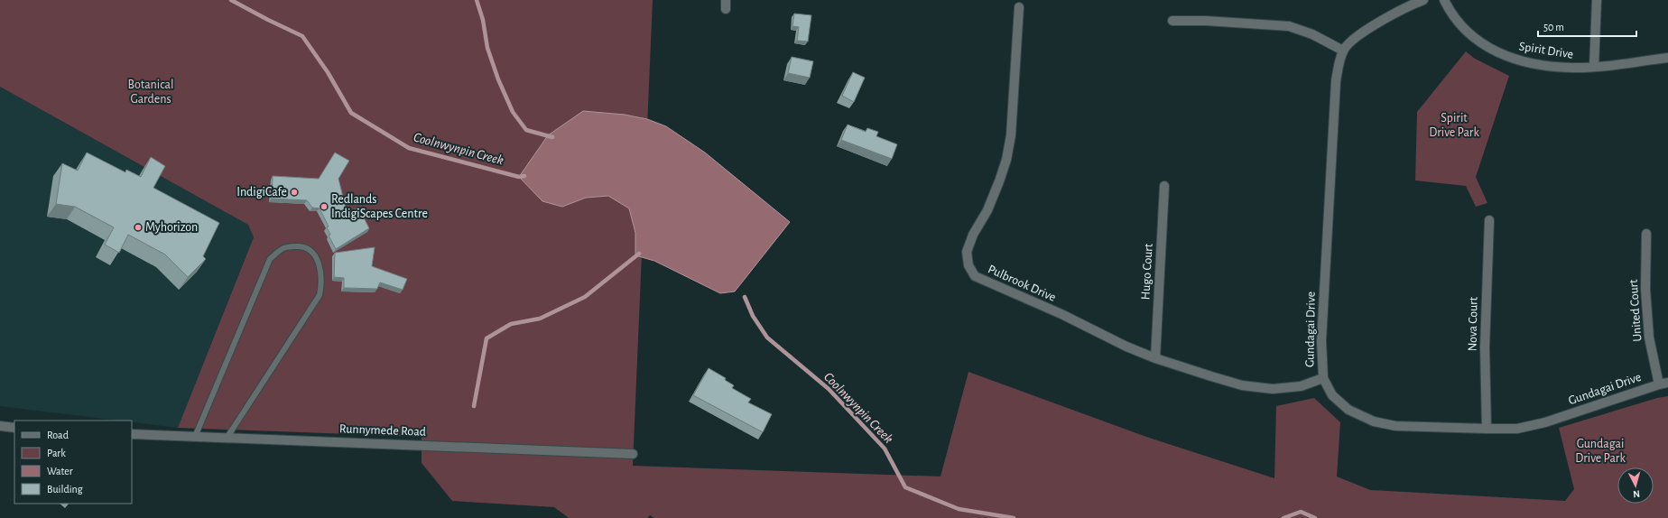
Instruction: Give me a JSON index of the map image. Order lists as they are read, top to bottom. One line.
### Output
{"streets":{"street":["Spirit Drive","Hugo Court","Pulbrook Drive","United Court","Nova Court","Gundagai Drive","Runnymede Road"]},"crossings":[["Hugo Court","Pulbrook Drive"],["Pulbrook Drive","Gundagai Drive"],["United Court","Gundagai Drive"],["Nova Court","Gundagai Drive"]],"water":["Coolnwynpin Creek"],"parks":["Botanical Gardens","Spirit Drive Park","Gundagai Drive Park"],"places":["IndigiCafe","Redlands IndigiScapes Centre","Myhorizon"],"legend":["Road","Park","Water","Building"],"scale_bar":"50 m","north":"bottom"}
